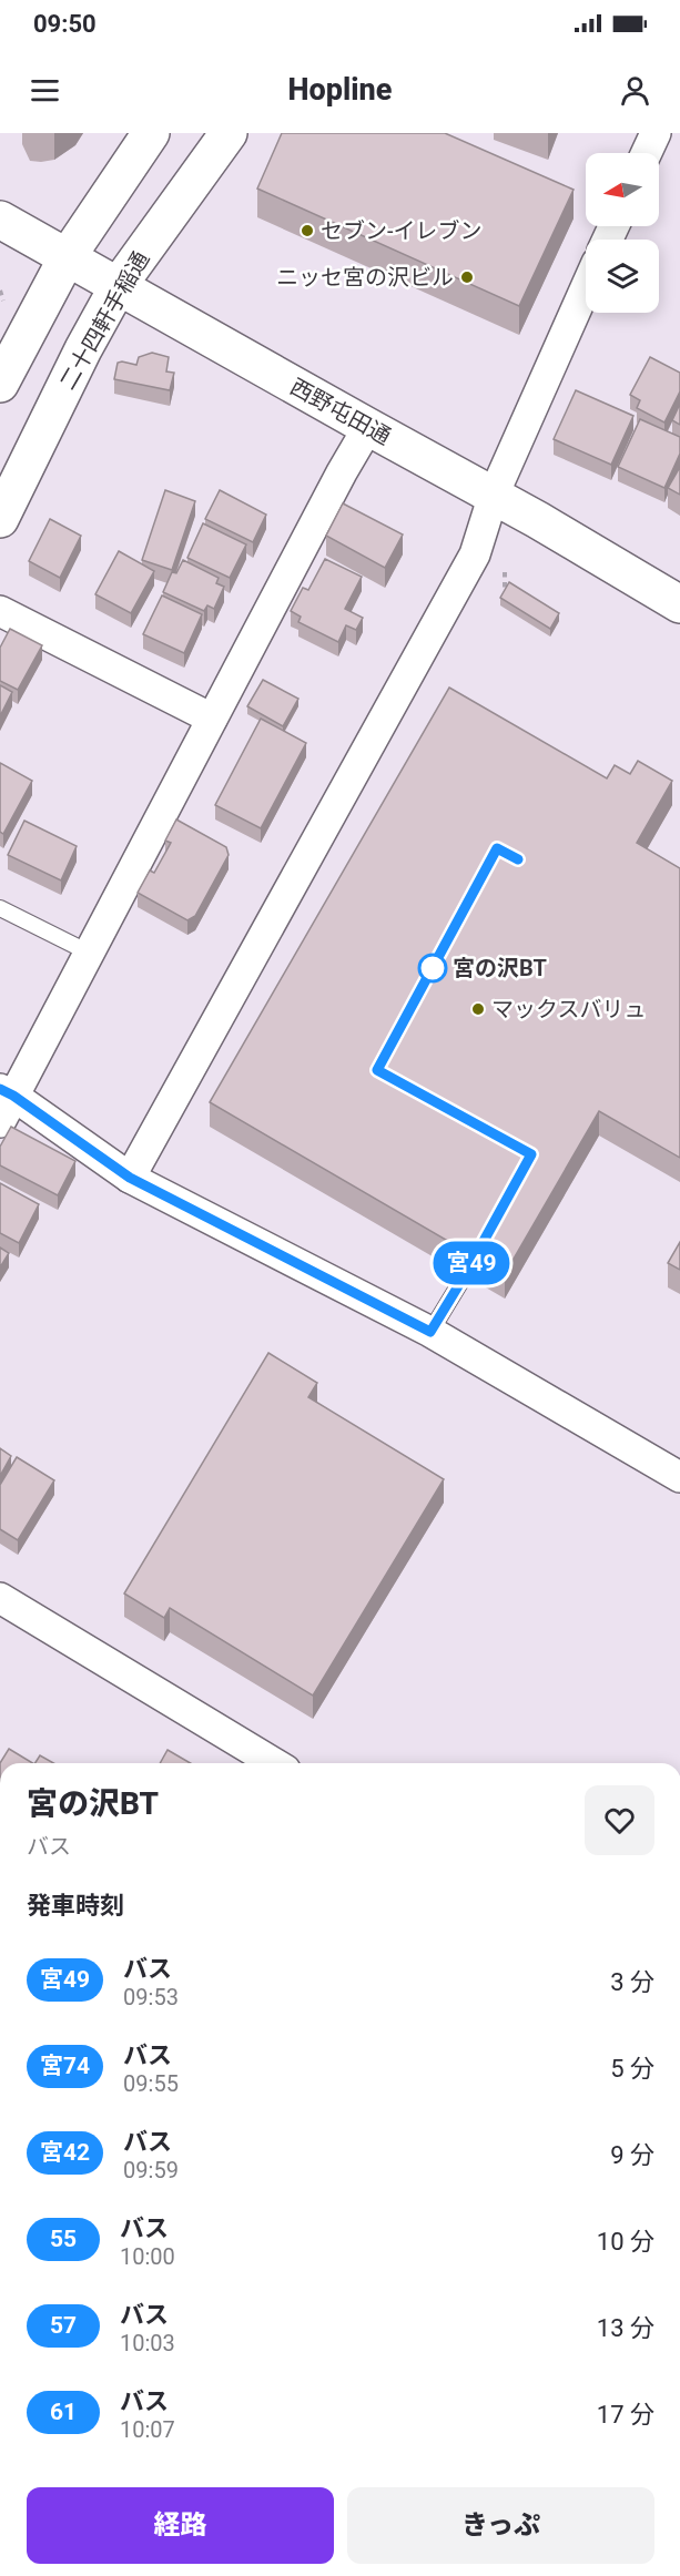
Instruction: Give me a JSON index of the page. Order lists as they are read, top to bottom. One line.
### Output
{"streets":{"street":["二十四軒手稲通","西野屯田通"]},"crossings":[["二十四軒手稲通","西野屯田通"]],"places":["セブン-イレブン","ニッセ宮の沢ビル","宮の沢BT","マックスバリュ"],"lines":["bus line 宮49"],"north":"left","page":{"status":"09:50","header":"Hopline","on_map":"宮49","heading":[["宮の沢BT","バス"],"発車時刻"],"list":[{"mark":"宮49","name":"バス","note":"09:53","value":"3 分"},{"mark":"宮74","name":"バス","note":"09:55","value":"5 分"},{"mark":"宮42","name":"バス","note":"09:59","value":"9 分"},{"mark":"55","name":"バス","note":"10:00","value":"10 分"},{"mark":"57","name":"バス","note":"10:03","value":"13 分"},{"mark":"61","name":"バス","note":"10:07","value":"17 分"}],"buttons":["経路","きっぷ"]}}
